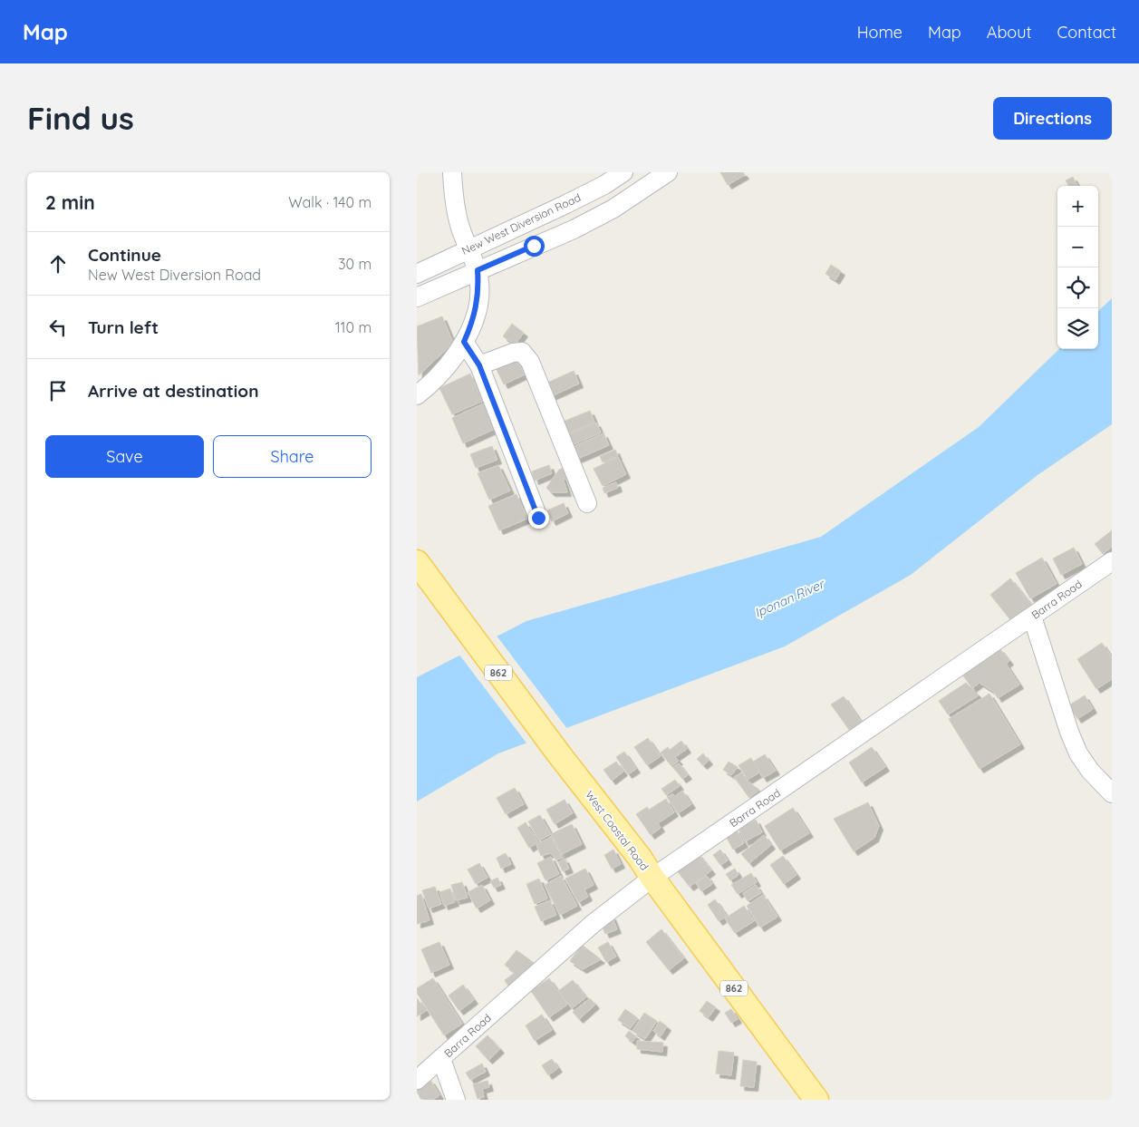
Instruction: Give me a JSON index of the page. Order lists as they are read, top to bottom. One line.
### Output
{"streets":{"main road":["862","West Coastal Road"],"street":["New West Diversion Road","Barra Road"]},"crossings":[["Barra Road","West Coastal Road"]],"water":["Iponan River"],"page":{"header":"Map","nav":["Home","Map","About","Contact"],"buttons":["Directions",["Save","Share"]],"title":"Find us","heading":["2 min","Walk · 140 m"],"map_buttons":["+","−"],"list":[["Continue","New West Diversion Road","30 m"],["Turn left","110 m"],"Arrive at destination"]}}
